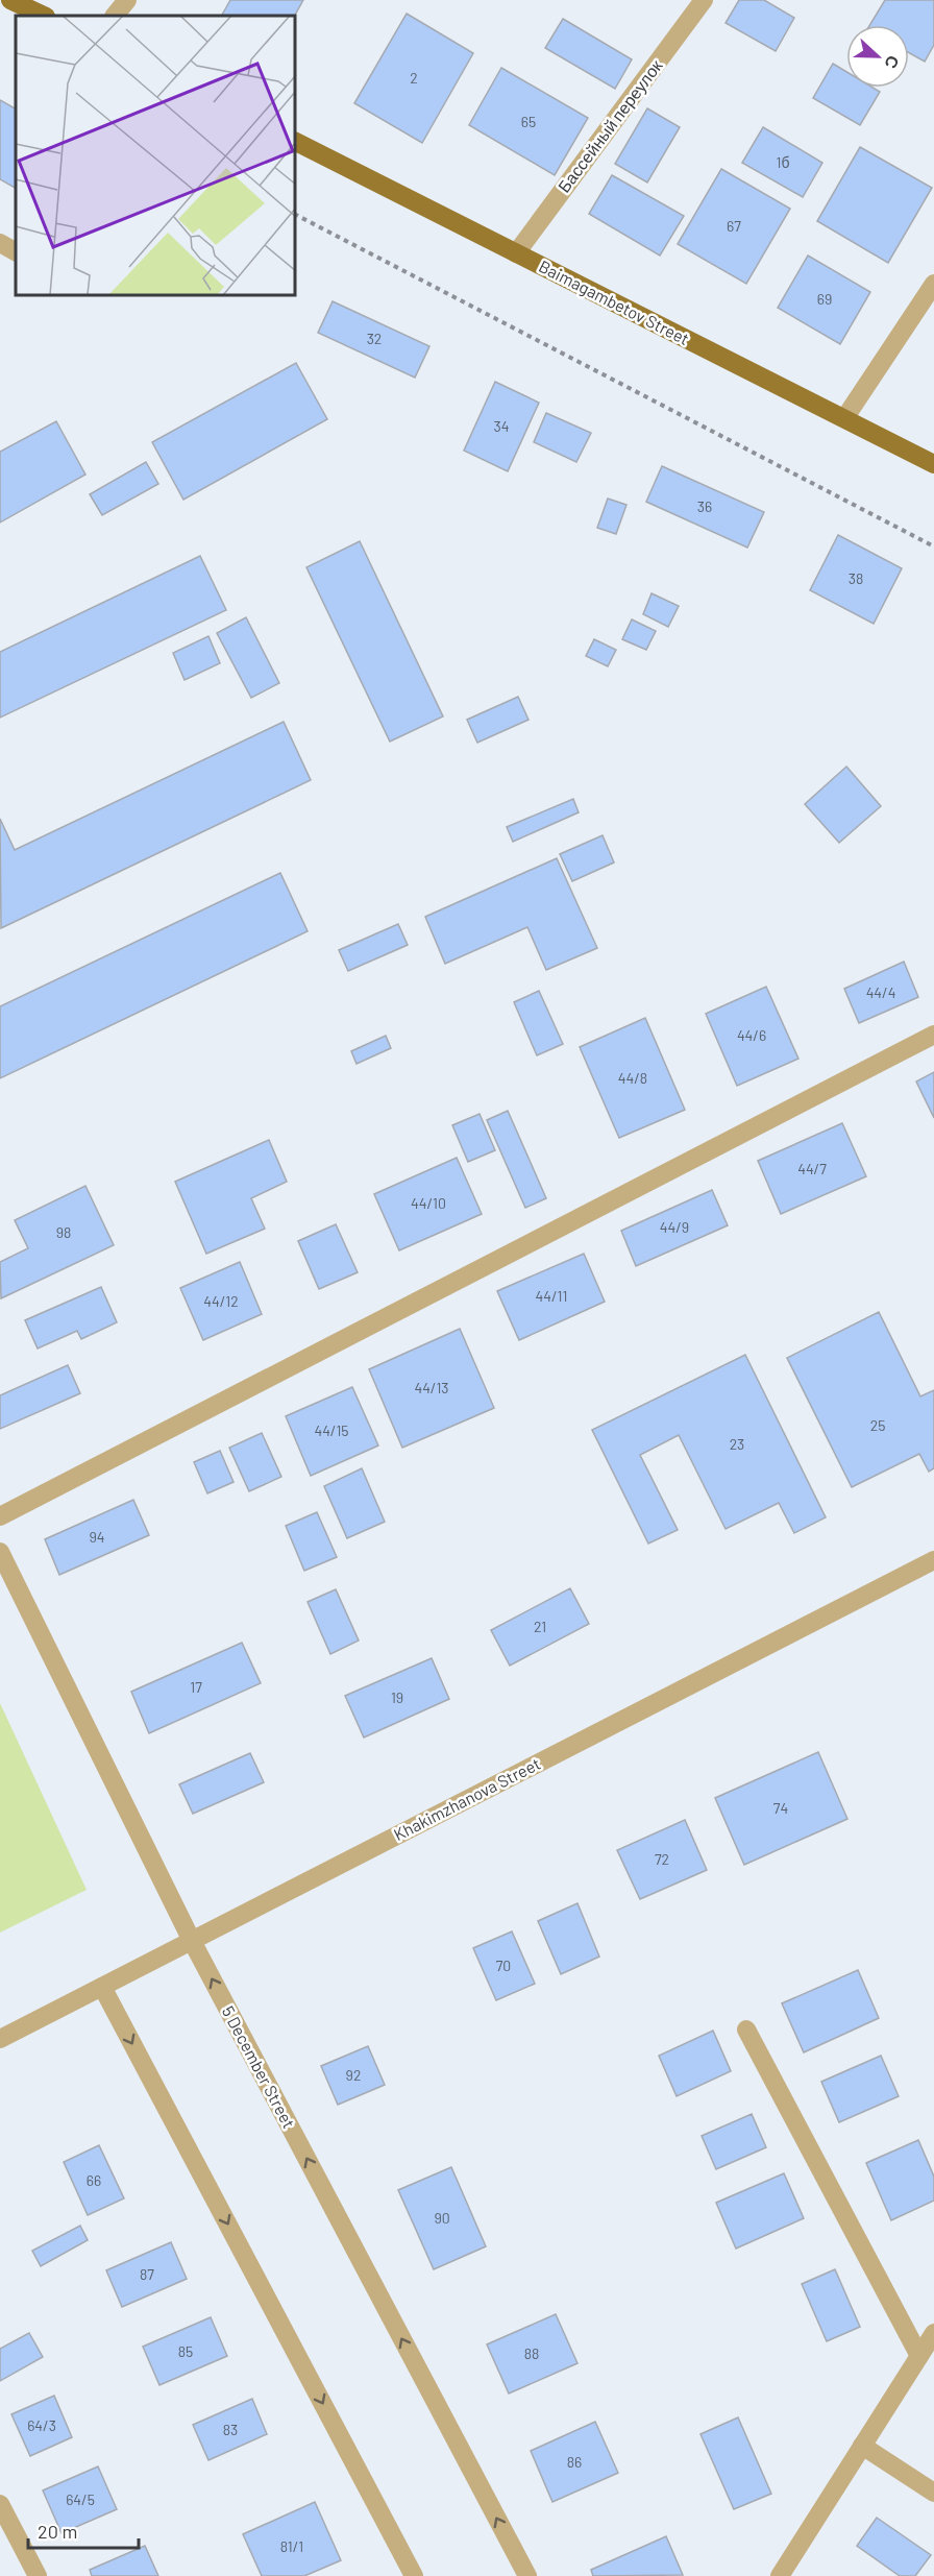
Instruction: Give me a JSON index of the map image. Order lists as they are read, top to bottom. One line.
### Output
{"streets":{"main road":["Baimagambetov Street"],"street":["Бассейный переулок","Khakimzhanova Street","5 December Street"]},"crossings":[["Бассейный переулок","Baimagambetov Street"],["Khakimzhanova Street","5 December Street"]],"house_numbers":["2","65","1б","67","69","32","34","36","38","44/4","44/6","44/8","44/7","44/10","44/9","98","44/11","44/12","44/13","25","44/15","23","94","21","17","19","74","72","70","92","66","90","87","85","88","64/3","83","86","64/5","81/1"],"scale_bar":"20 m","north":"right"}
